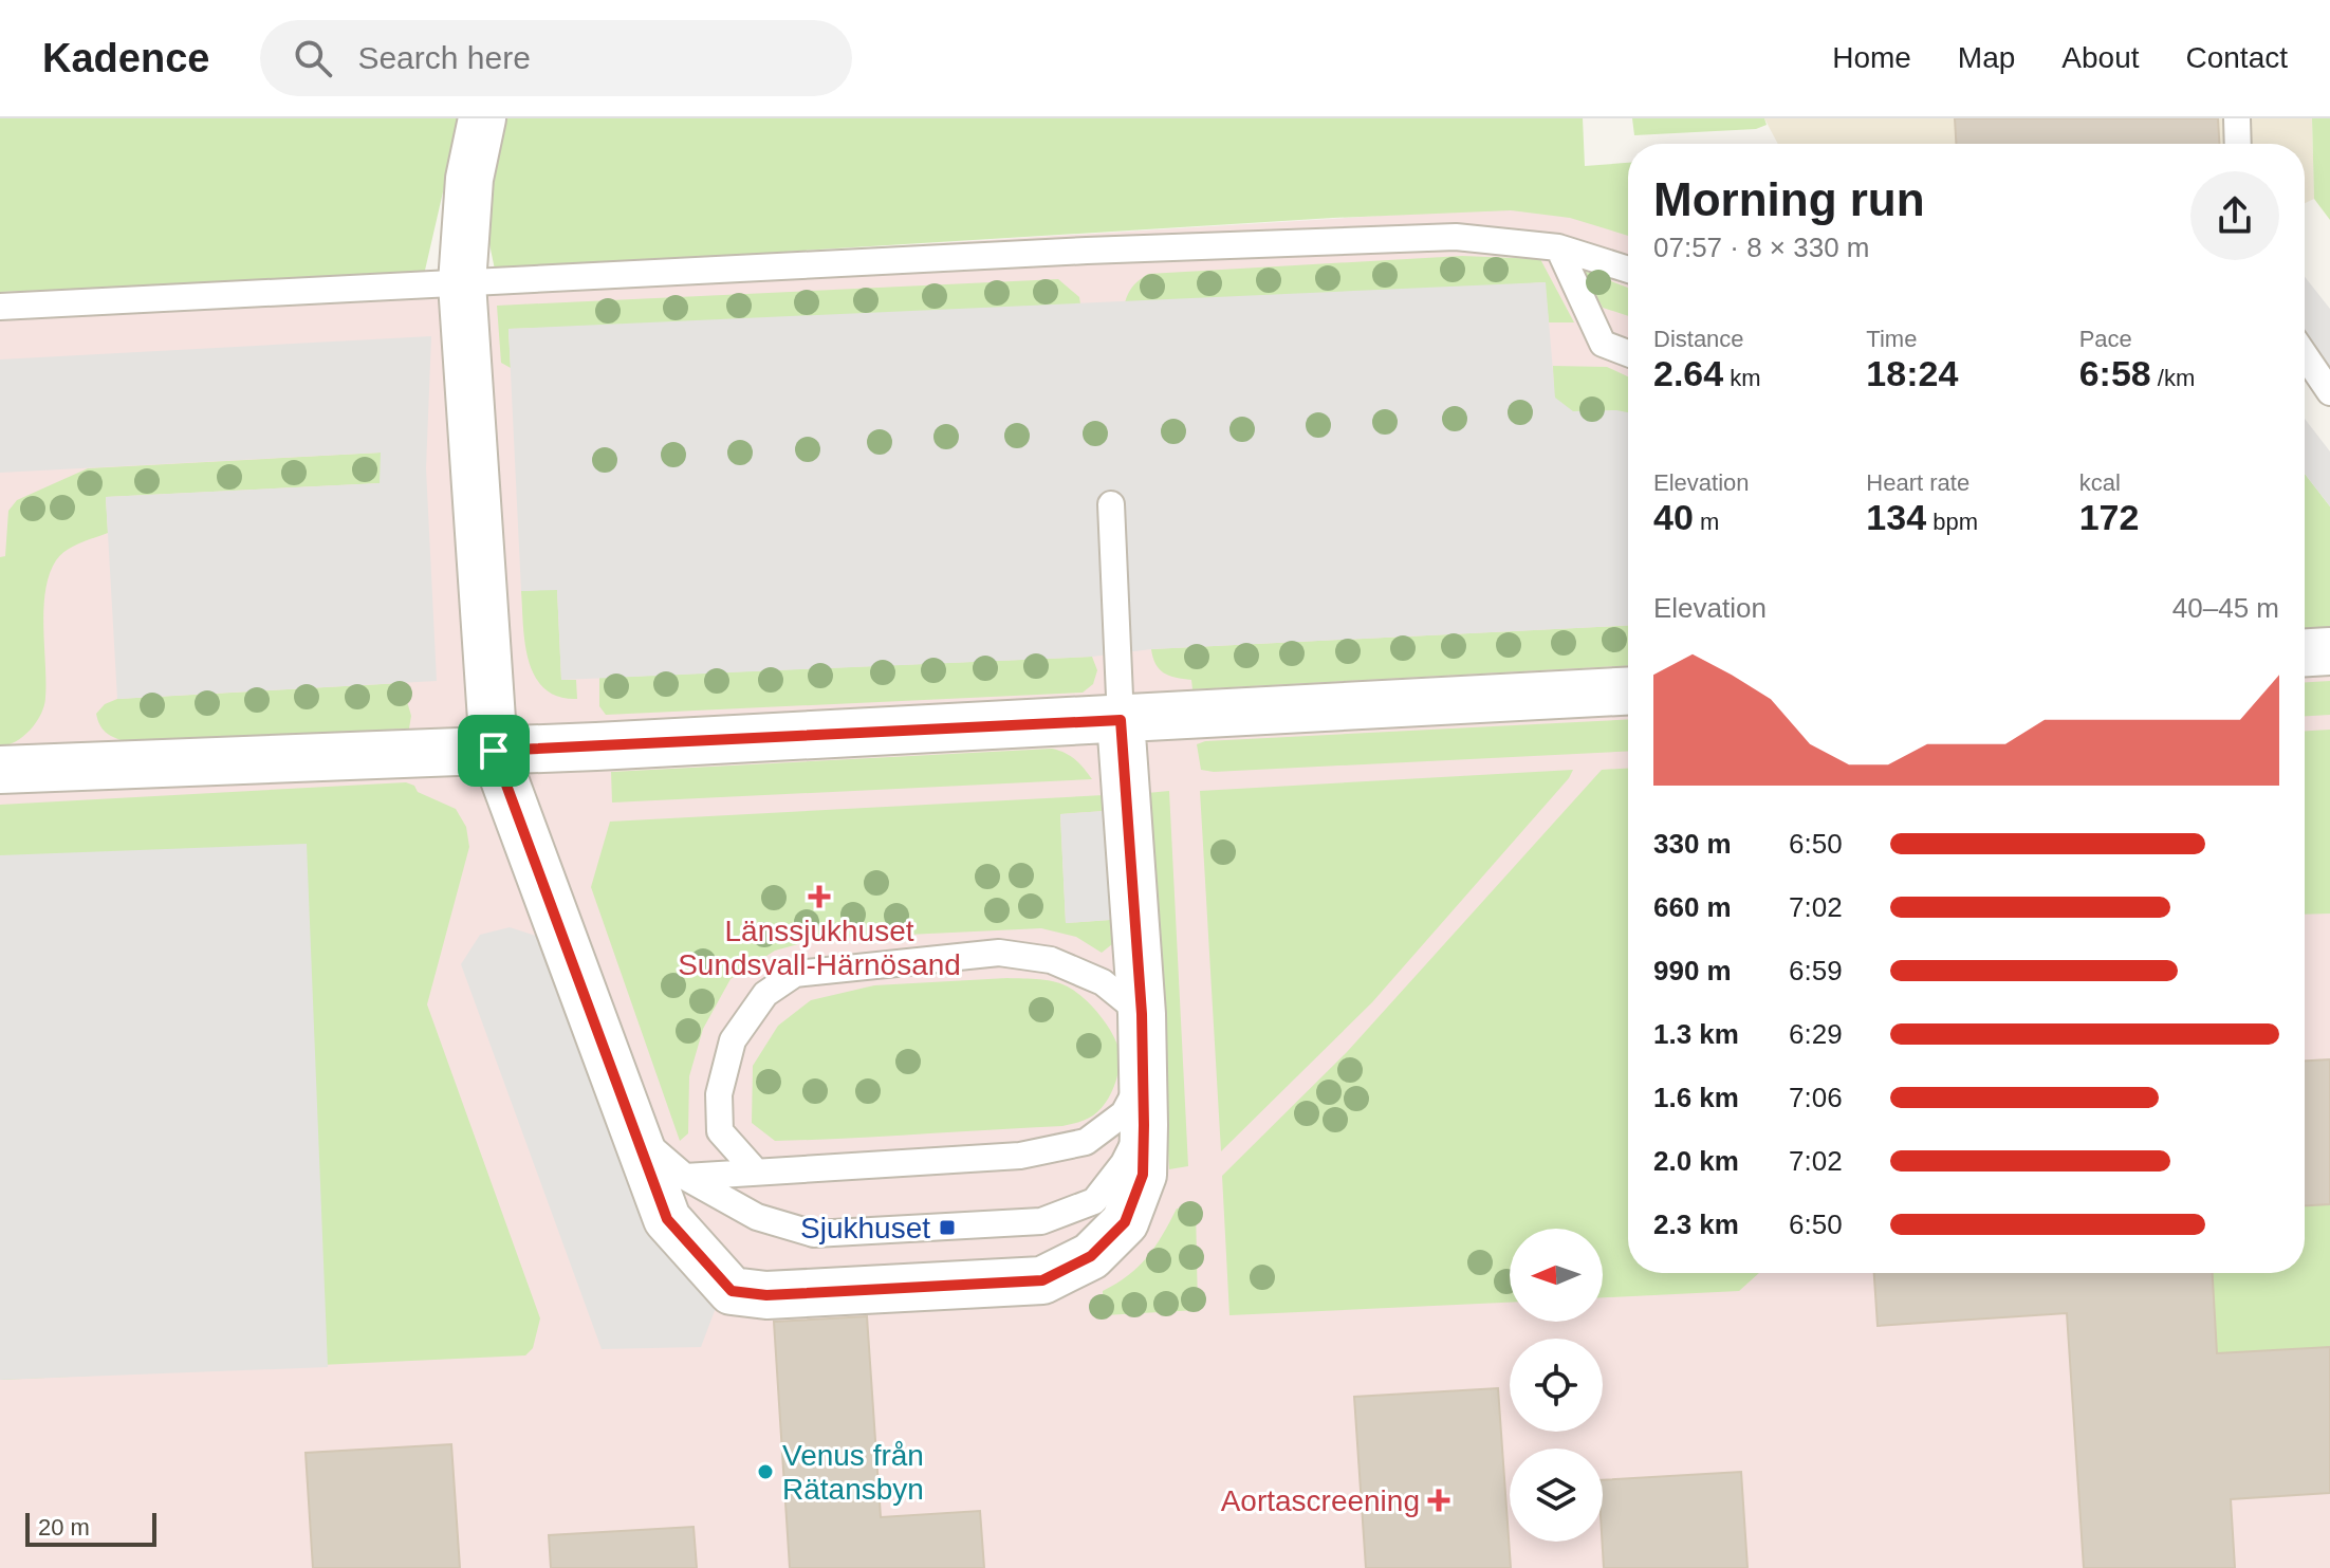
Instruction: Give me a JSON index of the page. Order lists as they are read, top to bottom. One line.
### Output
{"places":{"health":["Länssjukhuset Sundsvall-Härnösand","Aortascreening"],"transit":["Sjukhuset"],"other":["Venus från Rätansbyn"]},"scale_bar":"20 m","north":"left","page":{"header":"Kadence","search":"Search here","nav":["Home","Map","About","Contact"],"heading":["Morning run","07:57 · 8 × 330 m"],"stats":[["Distance","2.64 km"],["Time","18:24"],["Pace","6:58 /km"],["Elevation","40 m"],["Heart rate","134 bpm"],["kcal","172"]],"chart":["Elevation","40–45 m"],"list":[{"name":"330 m","note":"6:50"},{"name":"660 m","note":"7:02"},{"name":"990 m","note":"6:59"},{"name":"1.3 km","note":"6:29"},{"name":"1.6 km","note":"7:06"},{"name":"2.0 km","note":"7:02"},{"name":"2.3 km","note":"6:50"}],"scale":"20 m"}}
